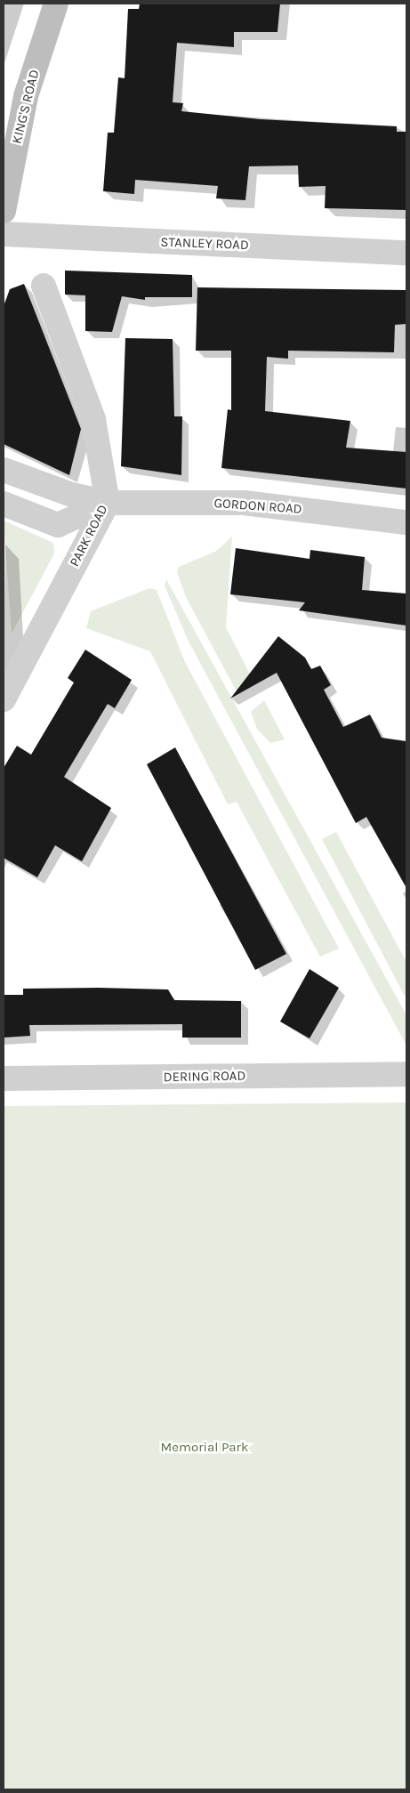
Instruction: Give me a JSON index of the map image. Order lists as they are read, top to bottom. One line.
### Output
{"streets":{"street":["KING'S ROAD","STANLEY ROAD","GORDON ROAD","PARK ROAD","DERING ROAD"]},"crossings":[["GORDON ROAD","PARK ROAD"]],"parks":["Memorial Park"]}
